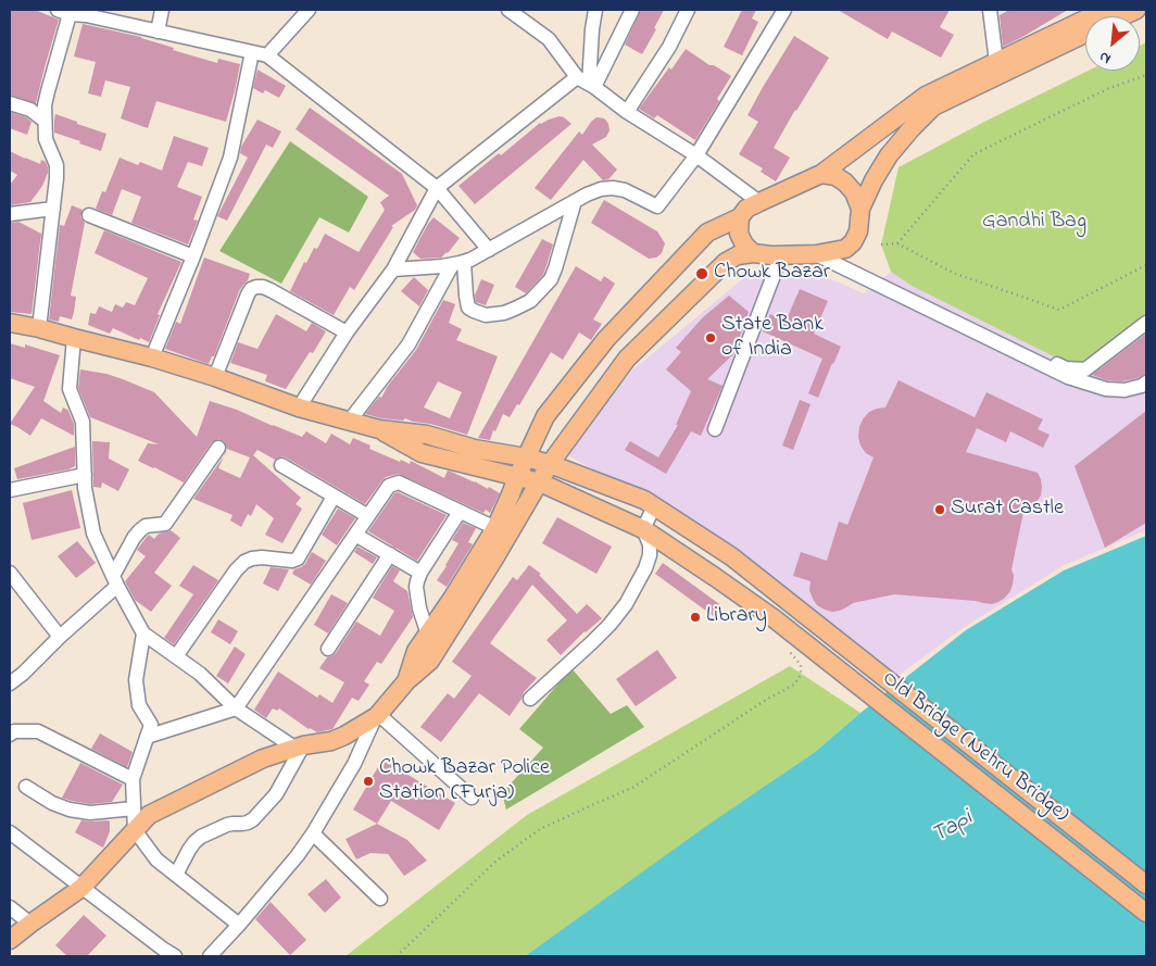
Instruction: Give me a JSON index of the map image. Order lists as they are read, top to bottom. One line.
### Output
{"streets":{"main road":["Old Bridge (Nehru Bridge)"]},"water":["Tapi"],"parks":["Gandhi Bag"],"places":["Chowk Bazar","State Bank of India","Surat Castle","Library","Chowk Bazar Police Station (Furja)"],"north":"bottom left"}
